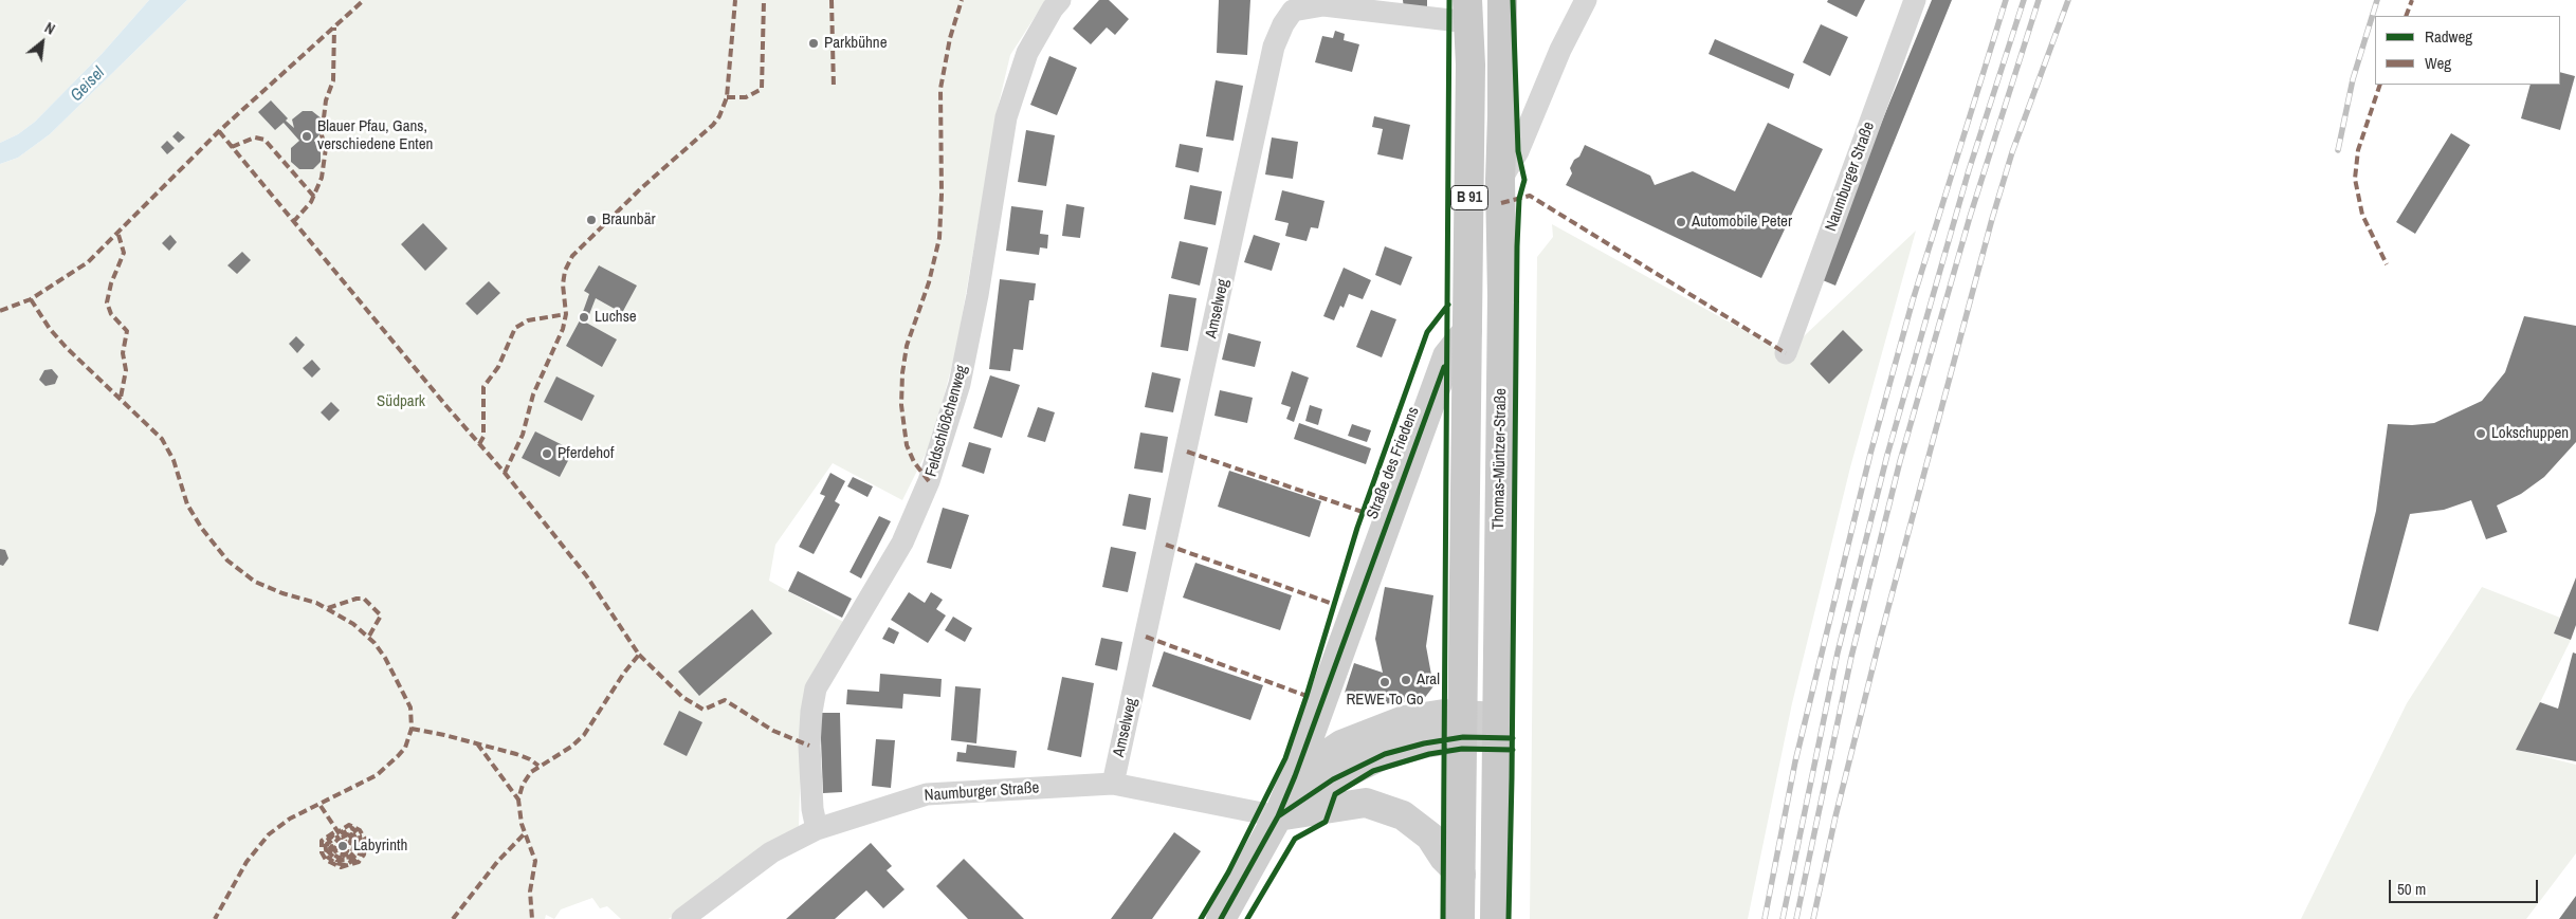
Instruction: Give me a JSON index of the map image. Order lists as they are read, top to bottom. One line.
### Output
{"streets":{"main road":["B 91","Thomas-Müntzer-Straße"],"street":["Naumburger Straße","Amselweg","Feldschlößchenweg","Straße des Friedens"]},"crossings":[["Naumburger Straße","Amselweg"],["Naumburger Straße","Feldschlößchenweg"],["Naumburger Straße","Straße des Friedens"],["B 91","Amselweg"],["B 91","Straße des Friedens"],["Thomas-Müntzer-Straße","Straße des Friedens"]],"water":["Geisel"],"parks":["Südpark"],"places":["Parkbühne","Blauer Pfau, Gans, verschiedene Enten","Braunbär","Automobile Peter","Luchse","Lokschuppen","Pferdehof","Aral","REWE To Go","Labyrinth"],"legend":["Radweg","Weg"],"scale_bar":"50 m","north":"top right"}
